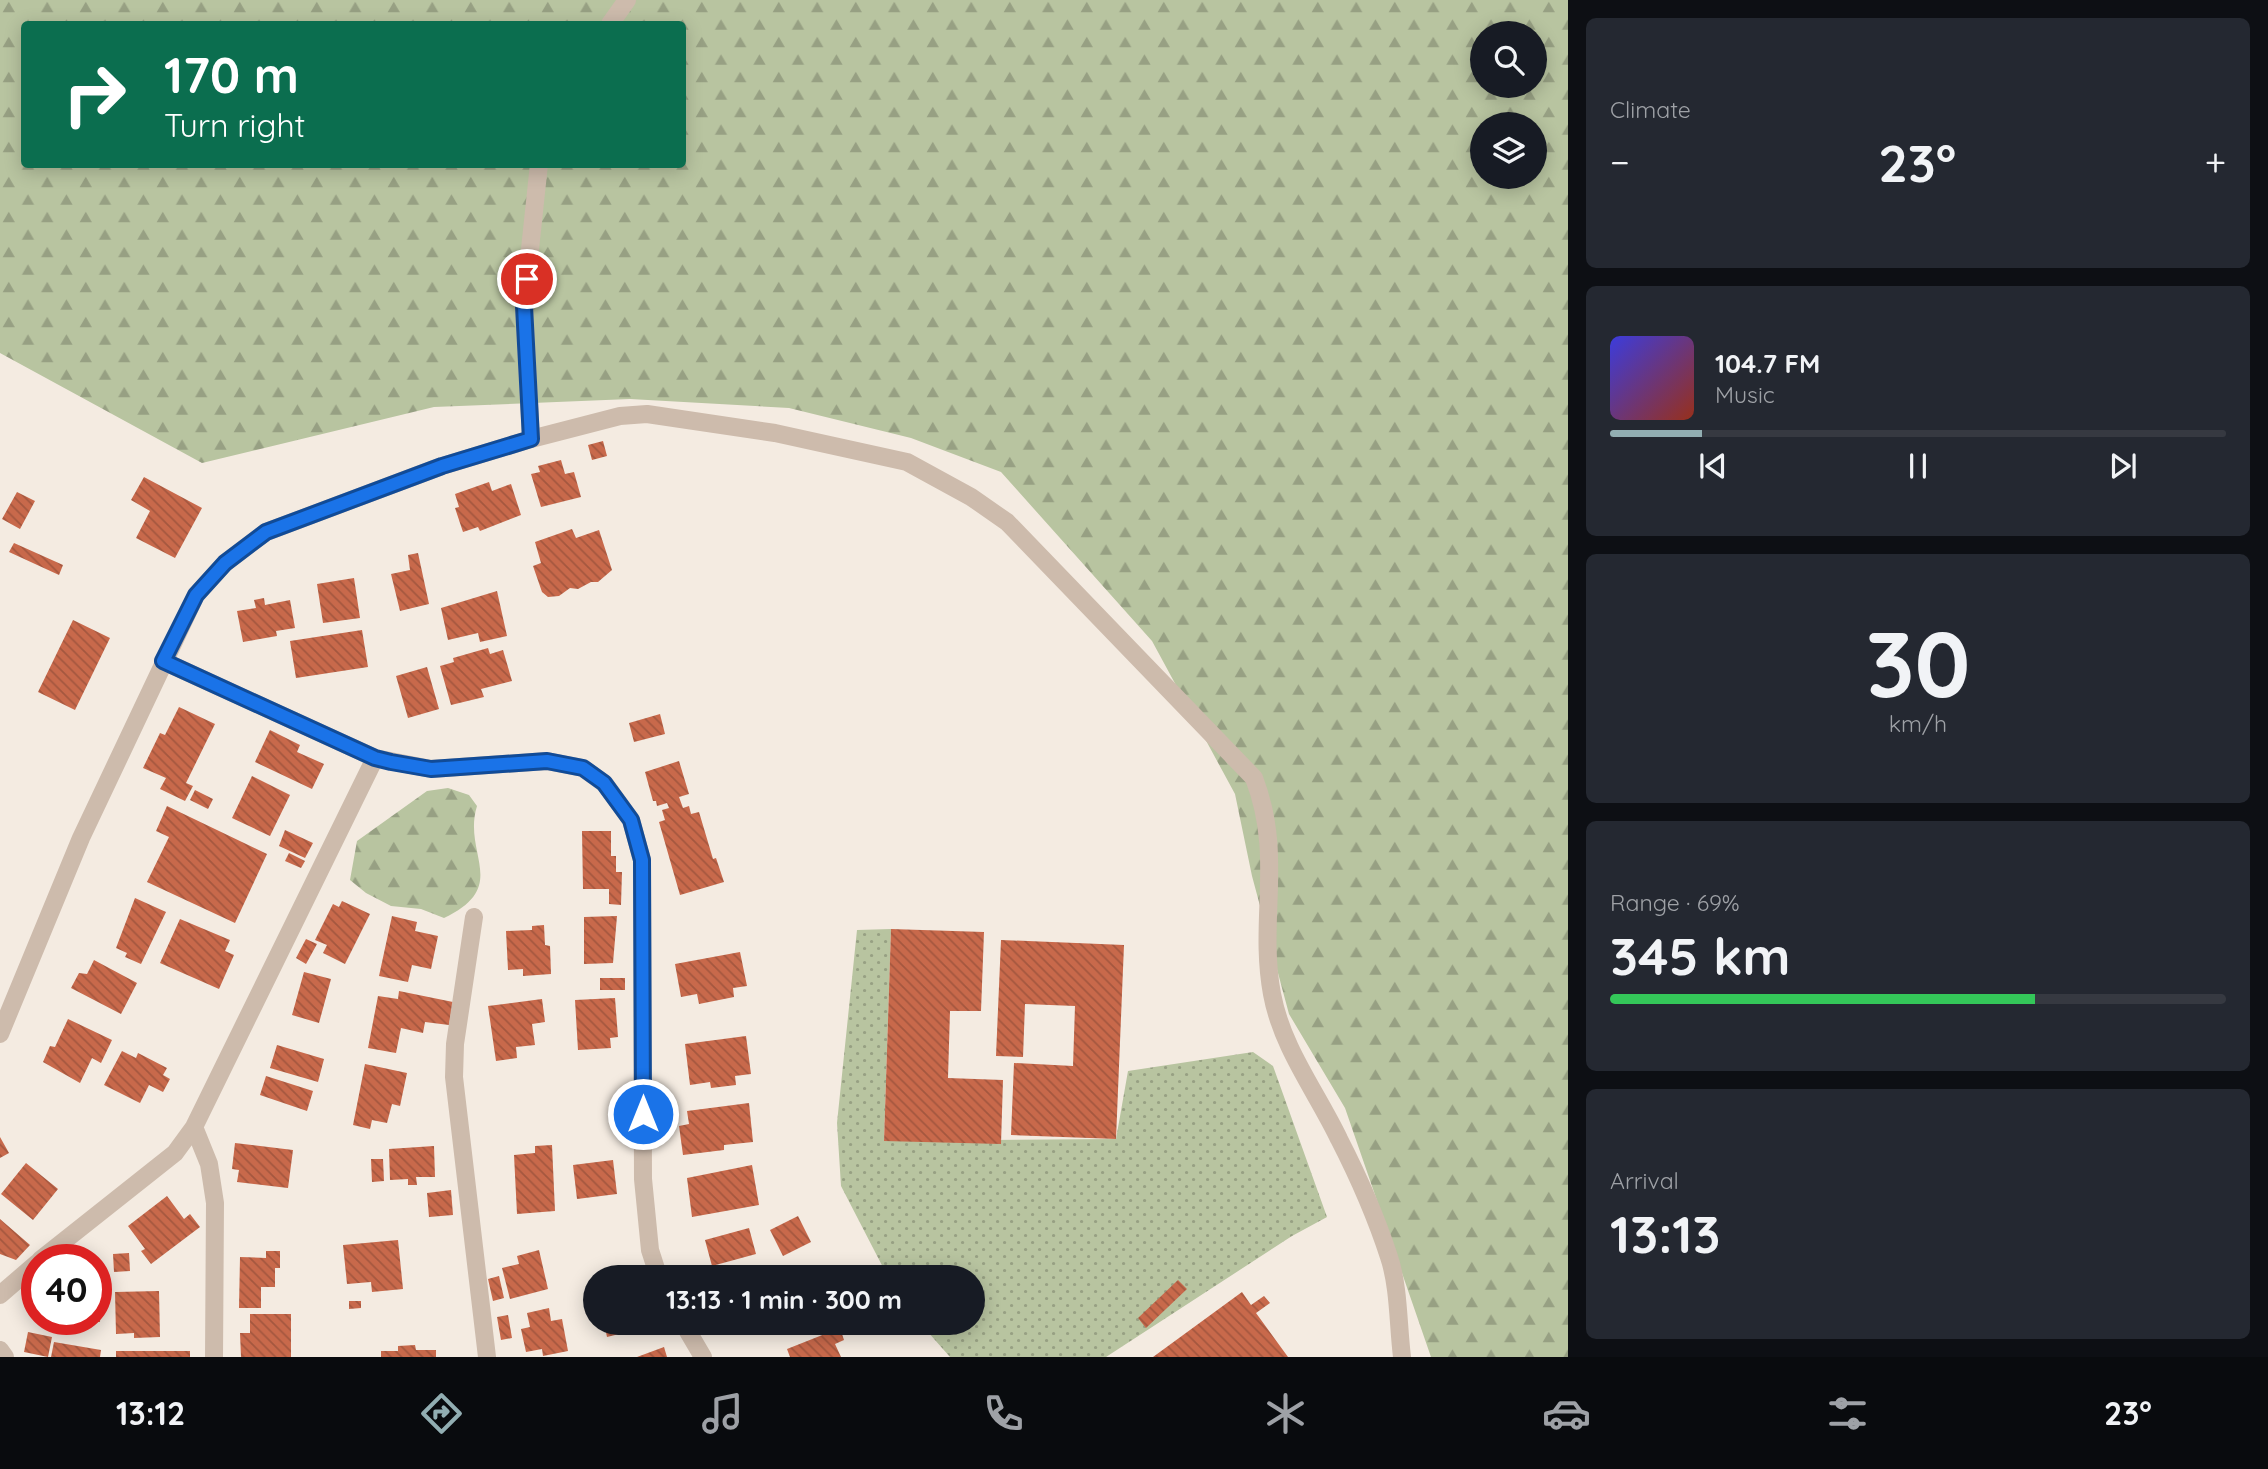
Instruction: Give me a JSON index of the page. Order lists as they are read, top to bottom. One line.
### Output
{"page":{"tile":["Climate",["30","km/h"],["Range · 69%","345 km"],["Arrival","13:13"]],"turn":["170 m","Turn right"],"heat":["−","23°","+"],"song":["104.7 FM","Music"],"limit":"40","trip":"13:13 · 1 min · 300 m","tabs":["13:12","23°"]}}
